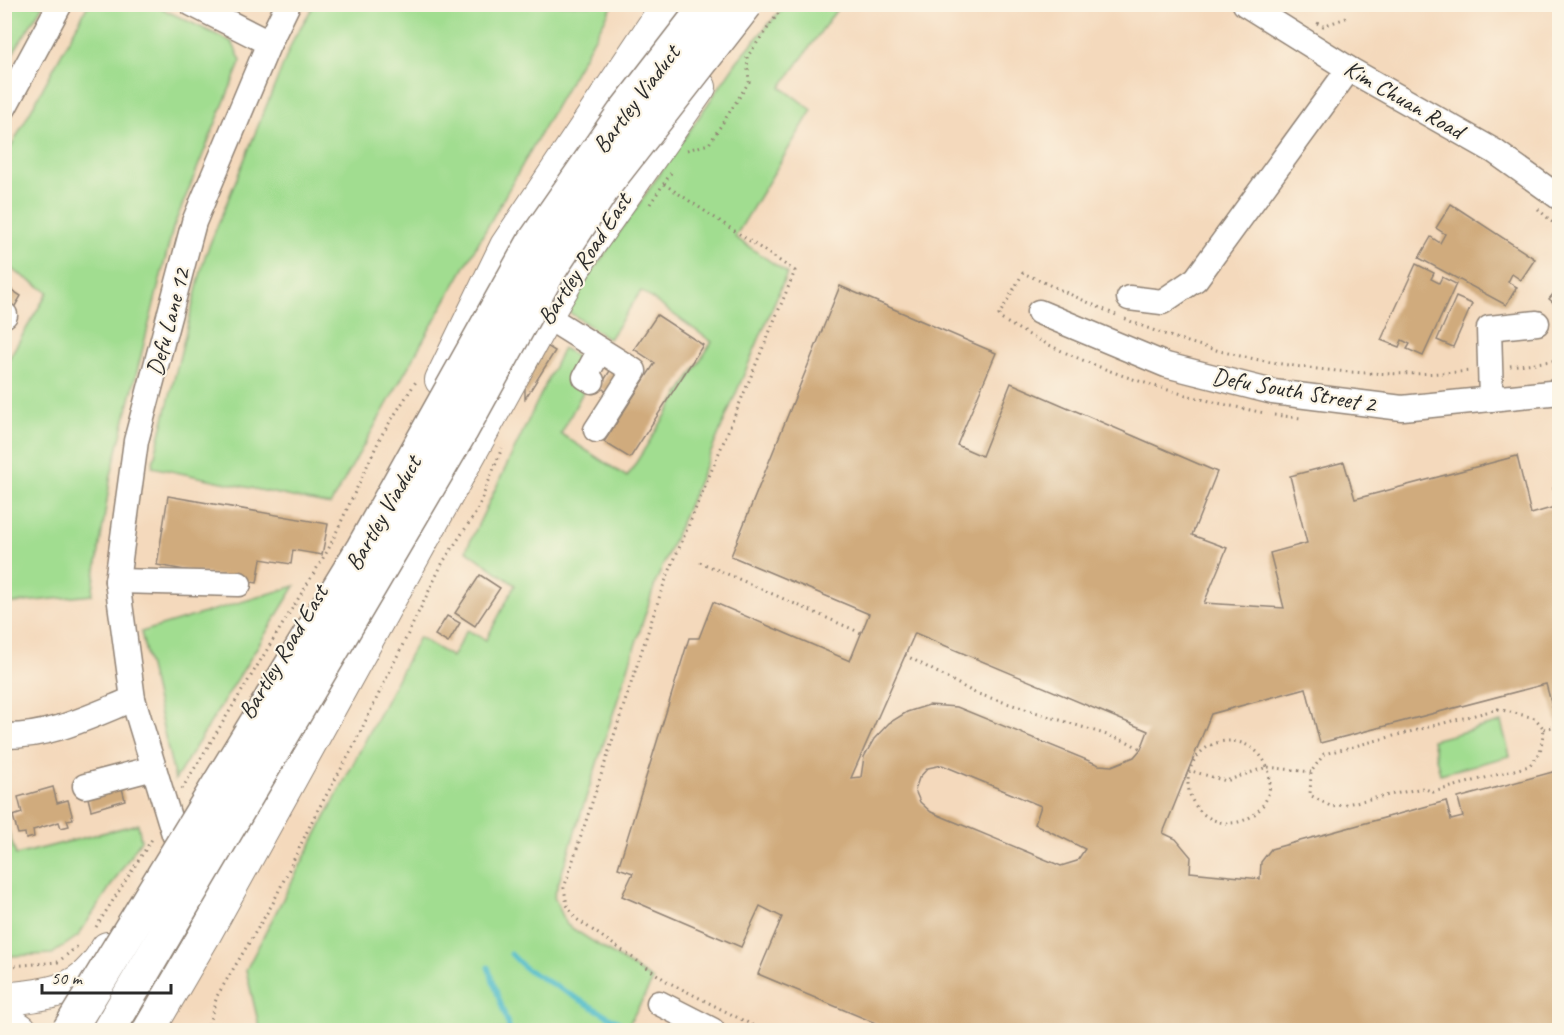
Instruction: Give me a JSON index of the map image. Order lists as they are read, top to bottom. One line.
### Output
{"streets":{"highway":["Bartley Viaduct"],"main road":["Bartley Road East"],"street":["Kim Chuan Road","Defu Lane 12","Defu South Street 2"]},"crossings":[["Bartley Road East","Defu Lane 12"]],"scale_bar":"50 m"}
